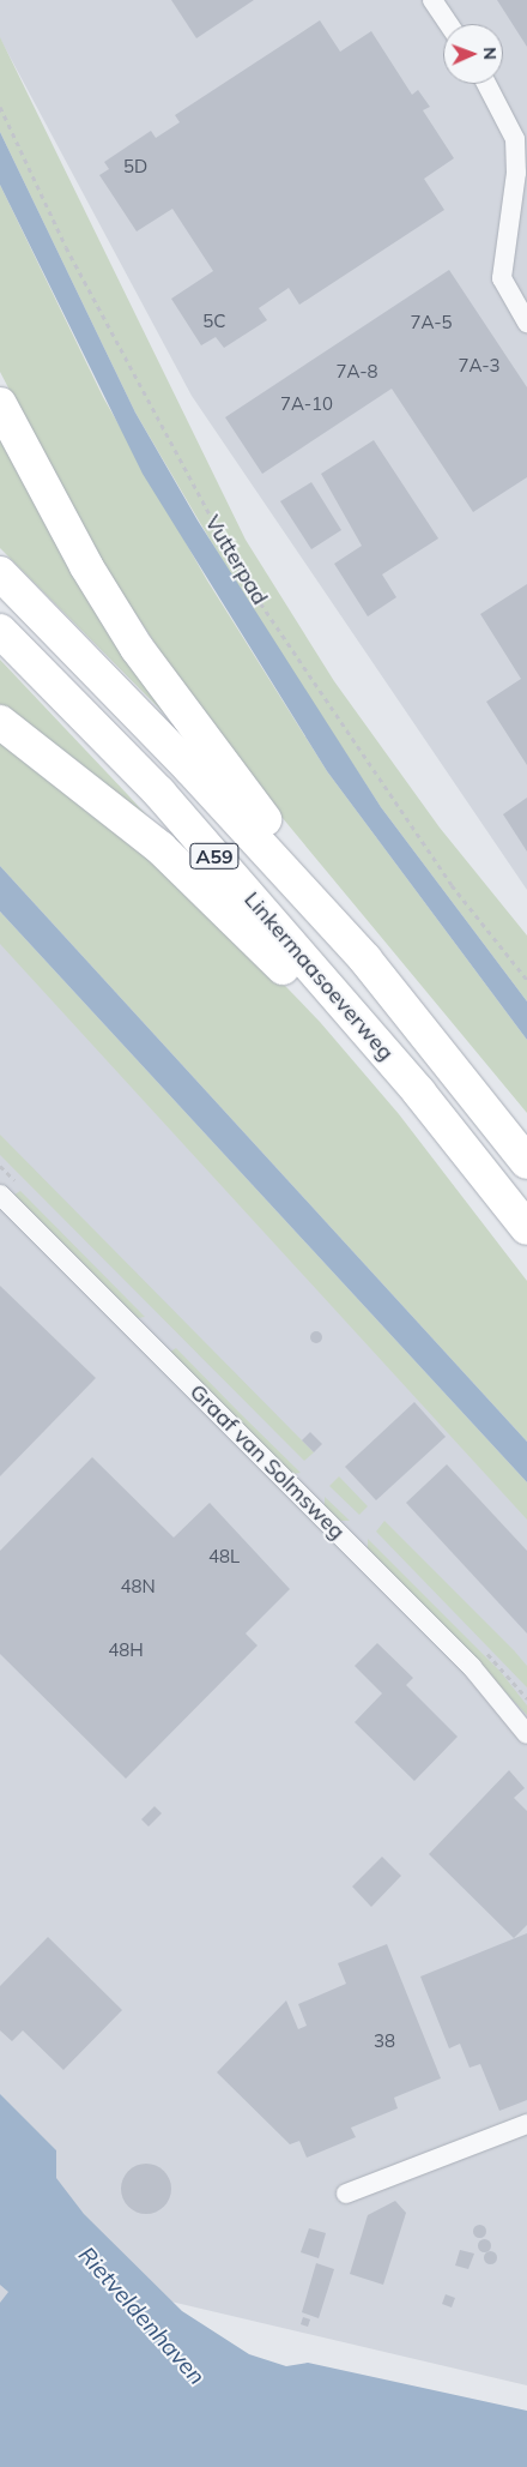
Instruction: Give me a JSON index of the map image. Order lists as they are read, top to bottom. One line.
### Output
{"streets":{"highway":["A59","Linkermaasoeverweg"],"street":["Graaf van Solmsweg"],"path":["Vutterpad"]},"crossings":[["A59","Linkermaasoeverweg"]],"water":["Rietveldenhaven"],"house_numbers":["5D","5C","7A-5","7A-3","7A-8","7A-10","48L","48N","48H","38"],"north":"right"}
